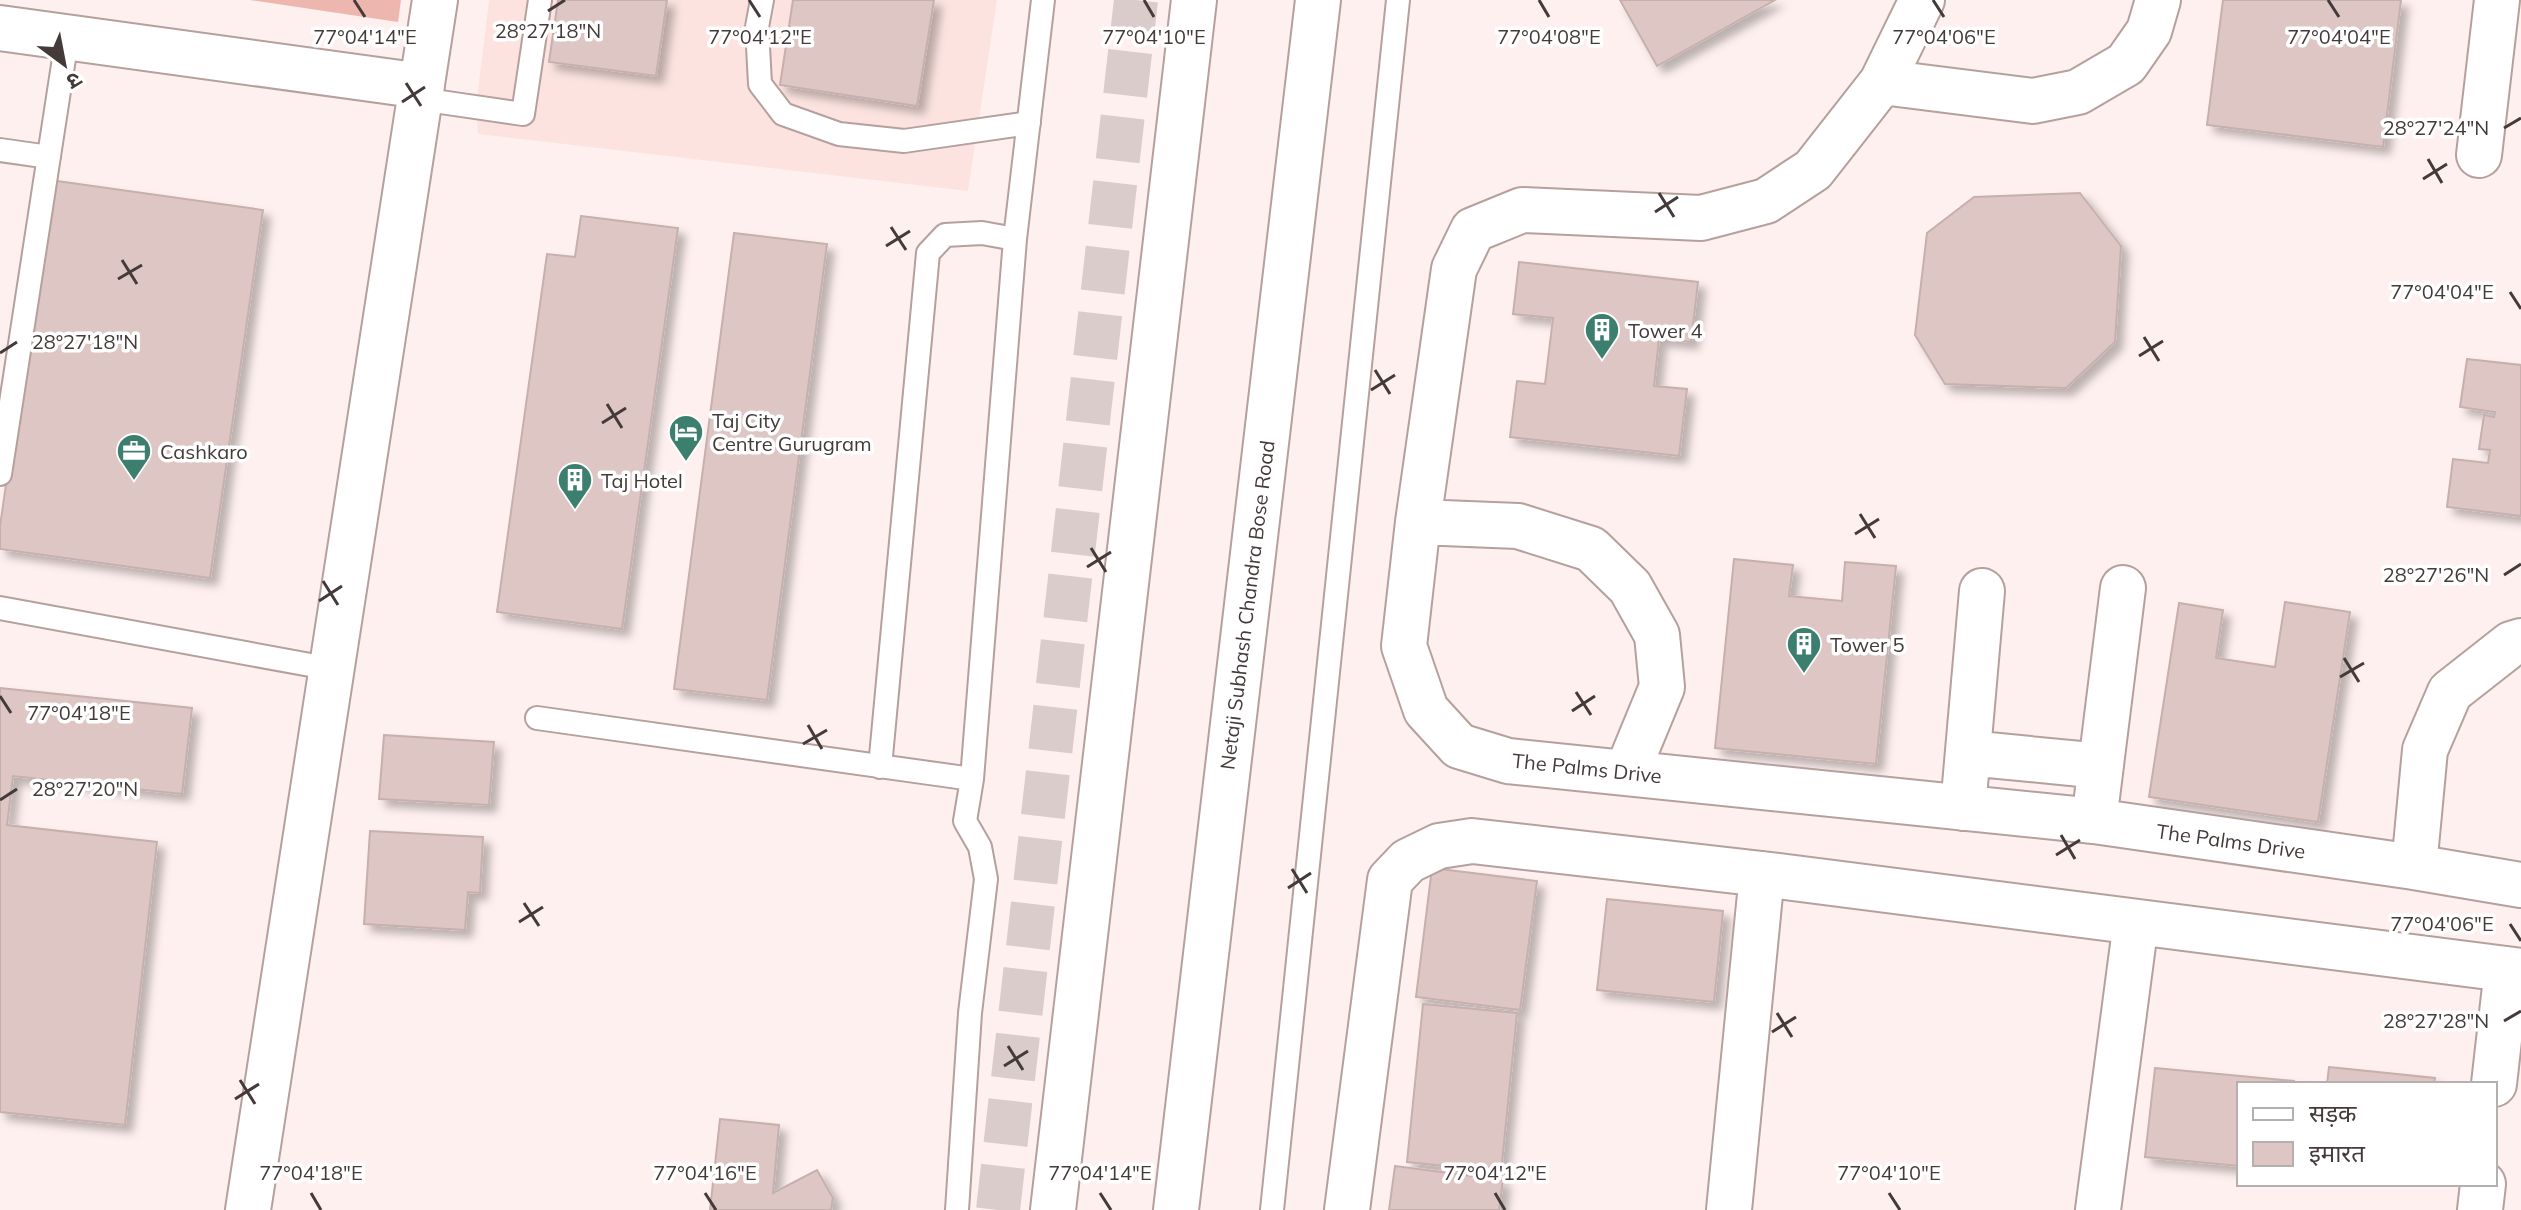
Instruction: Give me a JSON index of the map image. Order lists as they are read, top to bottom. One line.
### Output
{"streets":{"street":["Netaji Subhash Chandra Bose Road","The Palms Drive"]},"places":{"building":["Tower 4","Taj Hotel","Tower 5"],"hotel":["Taj City Centre Gurugram"],"office":["Cashkaro"]},"legend":["सड़क","इमारत"],"north":"bottom right","coordinates":["28°27'18\"N","77°04'14\"E","77°04'12\"E","77°04'10\"E","77°04'08\"E","77°04'06\"E","77°04'04\"E","28°27'24\"N","28°27'26\"N","77°04'18\"E","28°27'20\"N","28°27'28\"N","77°04'16\"E"]}
